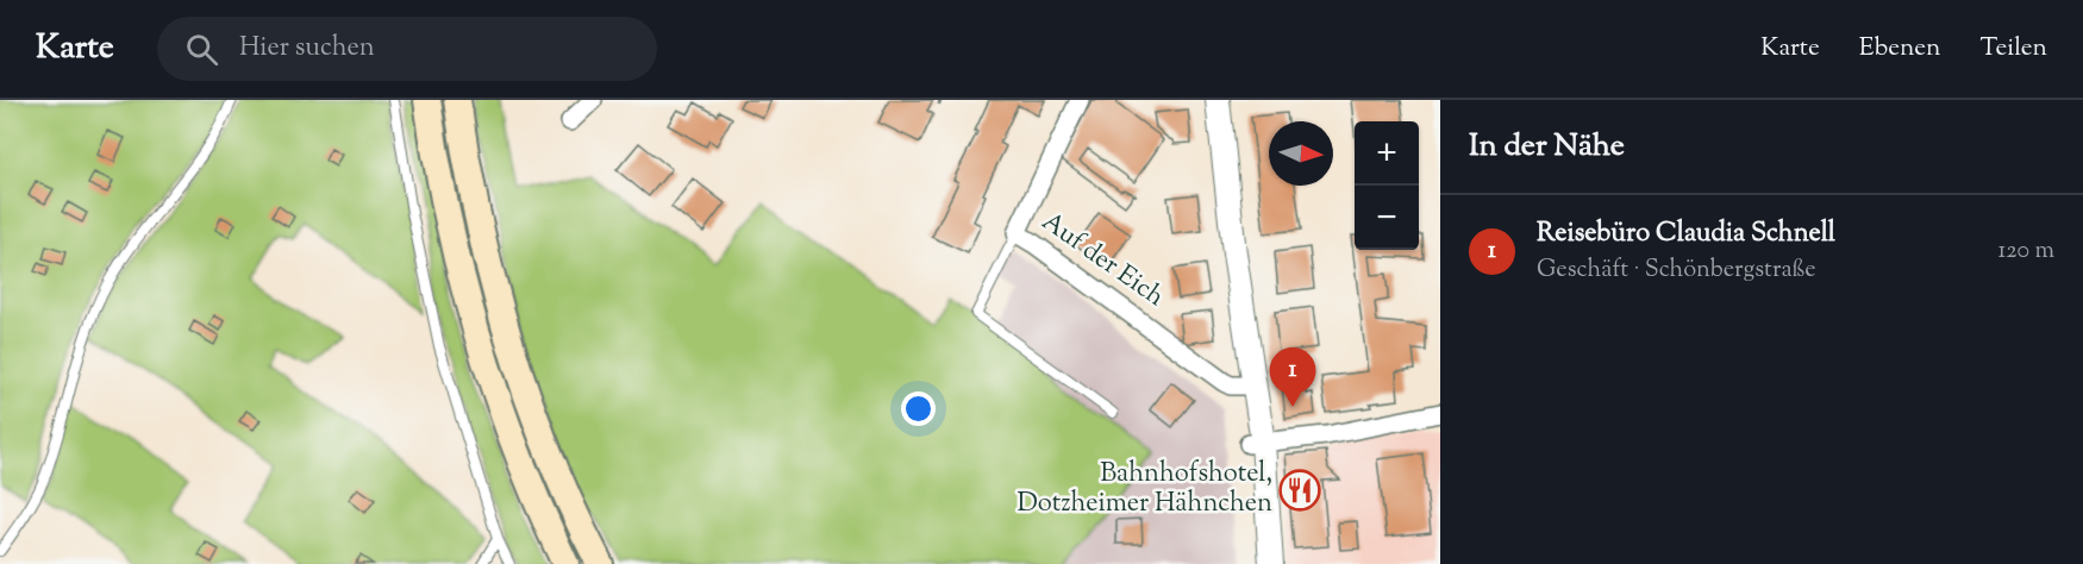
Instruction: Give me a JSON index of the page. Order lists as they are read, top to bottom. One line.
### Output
{"streets":{"street":["Auf der Eich"]},"places":{"restaurant":["Bahnhofshotel, Dotzheimer Hähnchen"]},"north":"right","page":{"header":"Karte","search":"Hier suchen","nav":["Karte","Ebenen","Teilen"],"heading":"In der Nähe","map_buttons":["+","−"],"list":[{"mark":"1","name":"Reisebüro Claudia Schnell","note":"Geschäft · Schönbergstraße","value":"120 m"}],"pins":"1"}}
